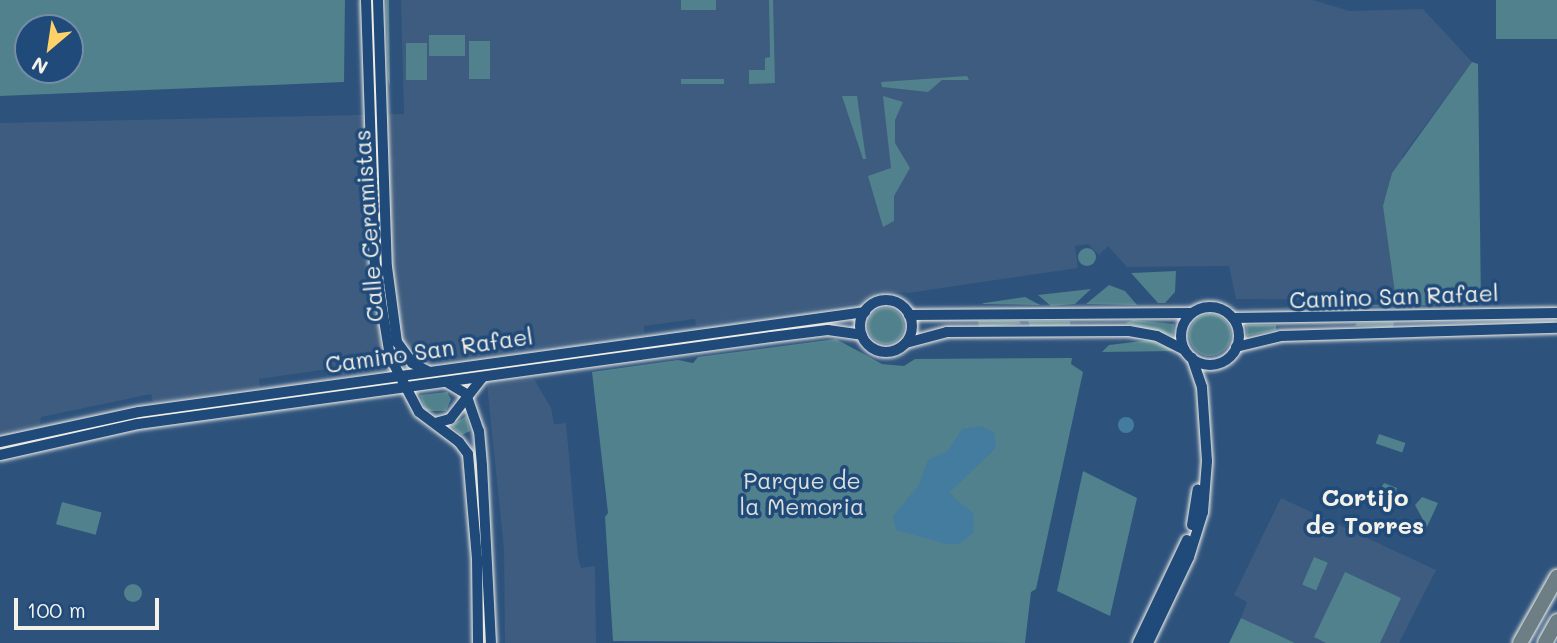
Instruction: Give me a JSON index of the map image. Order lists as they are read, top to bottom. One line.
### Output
{"streets":{"main road":["Calle Ceramistas","Camino San Rafael"]},"crossings":[["Calle Ceramistas","Camino San Rafael"]],"districts":["Cortijo de Torres"],"parks":["Parque de la Memoria"],"scale_bar":"100 m","north":"bottom left"}
